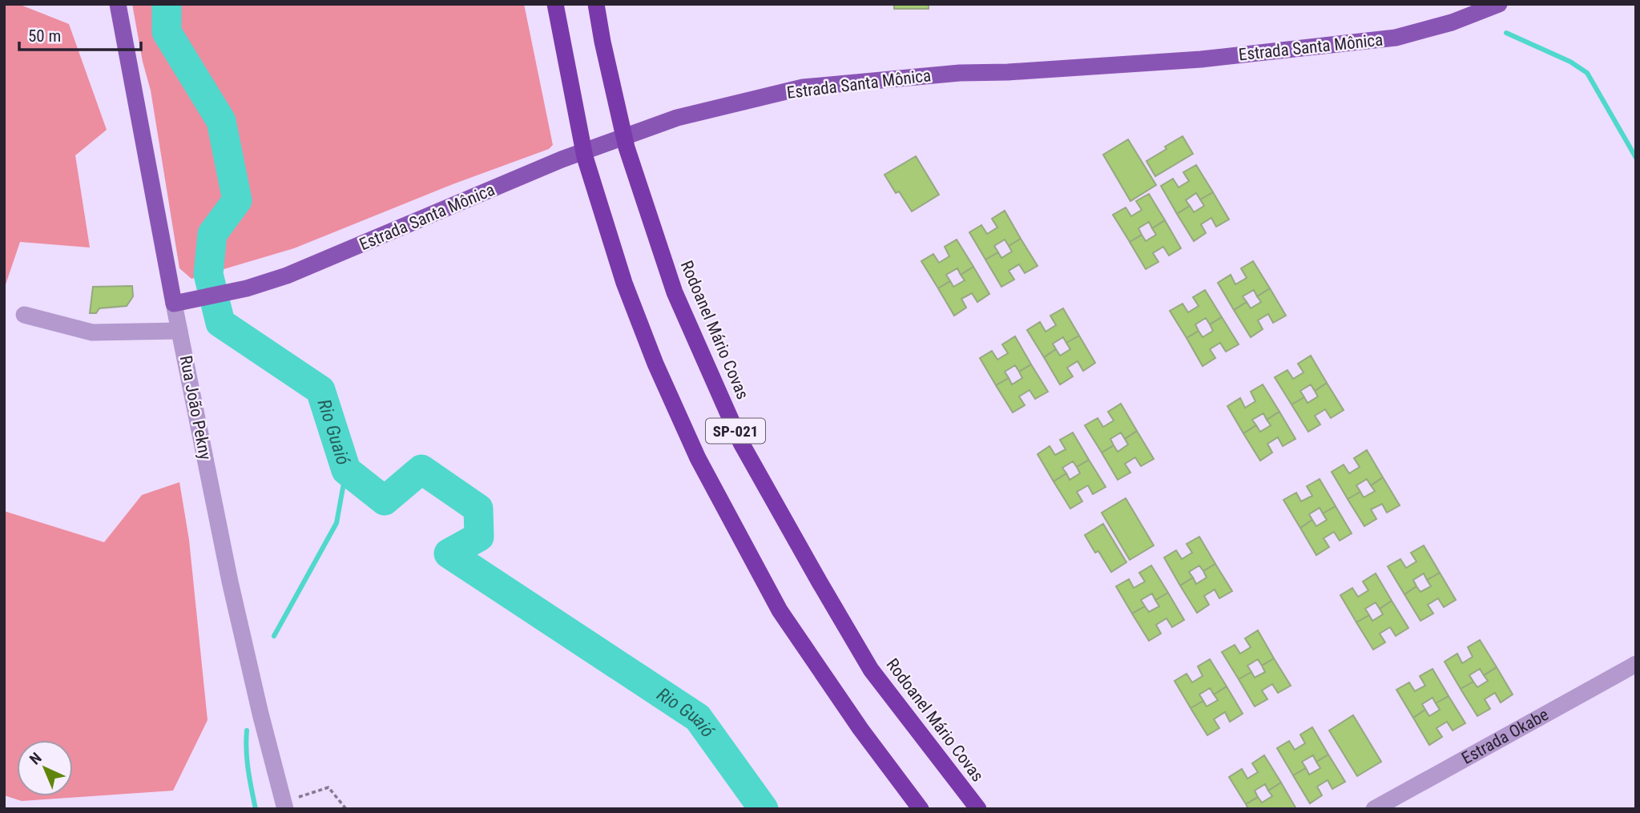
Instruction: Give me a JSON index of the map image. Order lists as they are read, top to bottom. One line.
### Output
{"streets":{"highway":["Rodoanel Mário Covas","SP-021"],"main road":["Estrada Santa Mônica","Rua João Pekny"],"street":["Estrada Okabe"]},"crossings":[["Estrada Santa Mônica","Rua João Pekny"]],"water":["Rio Guaió"],"scale_bar":"50 m","north":"top left"}
